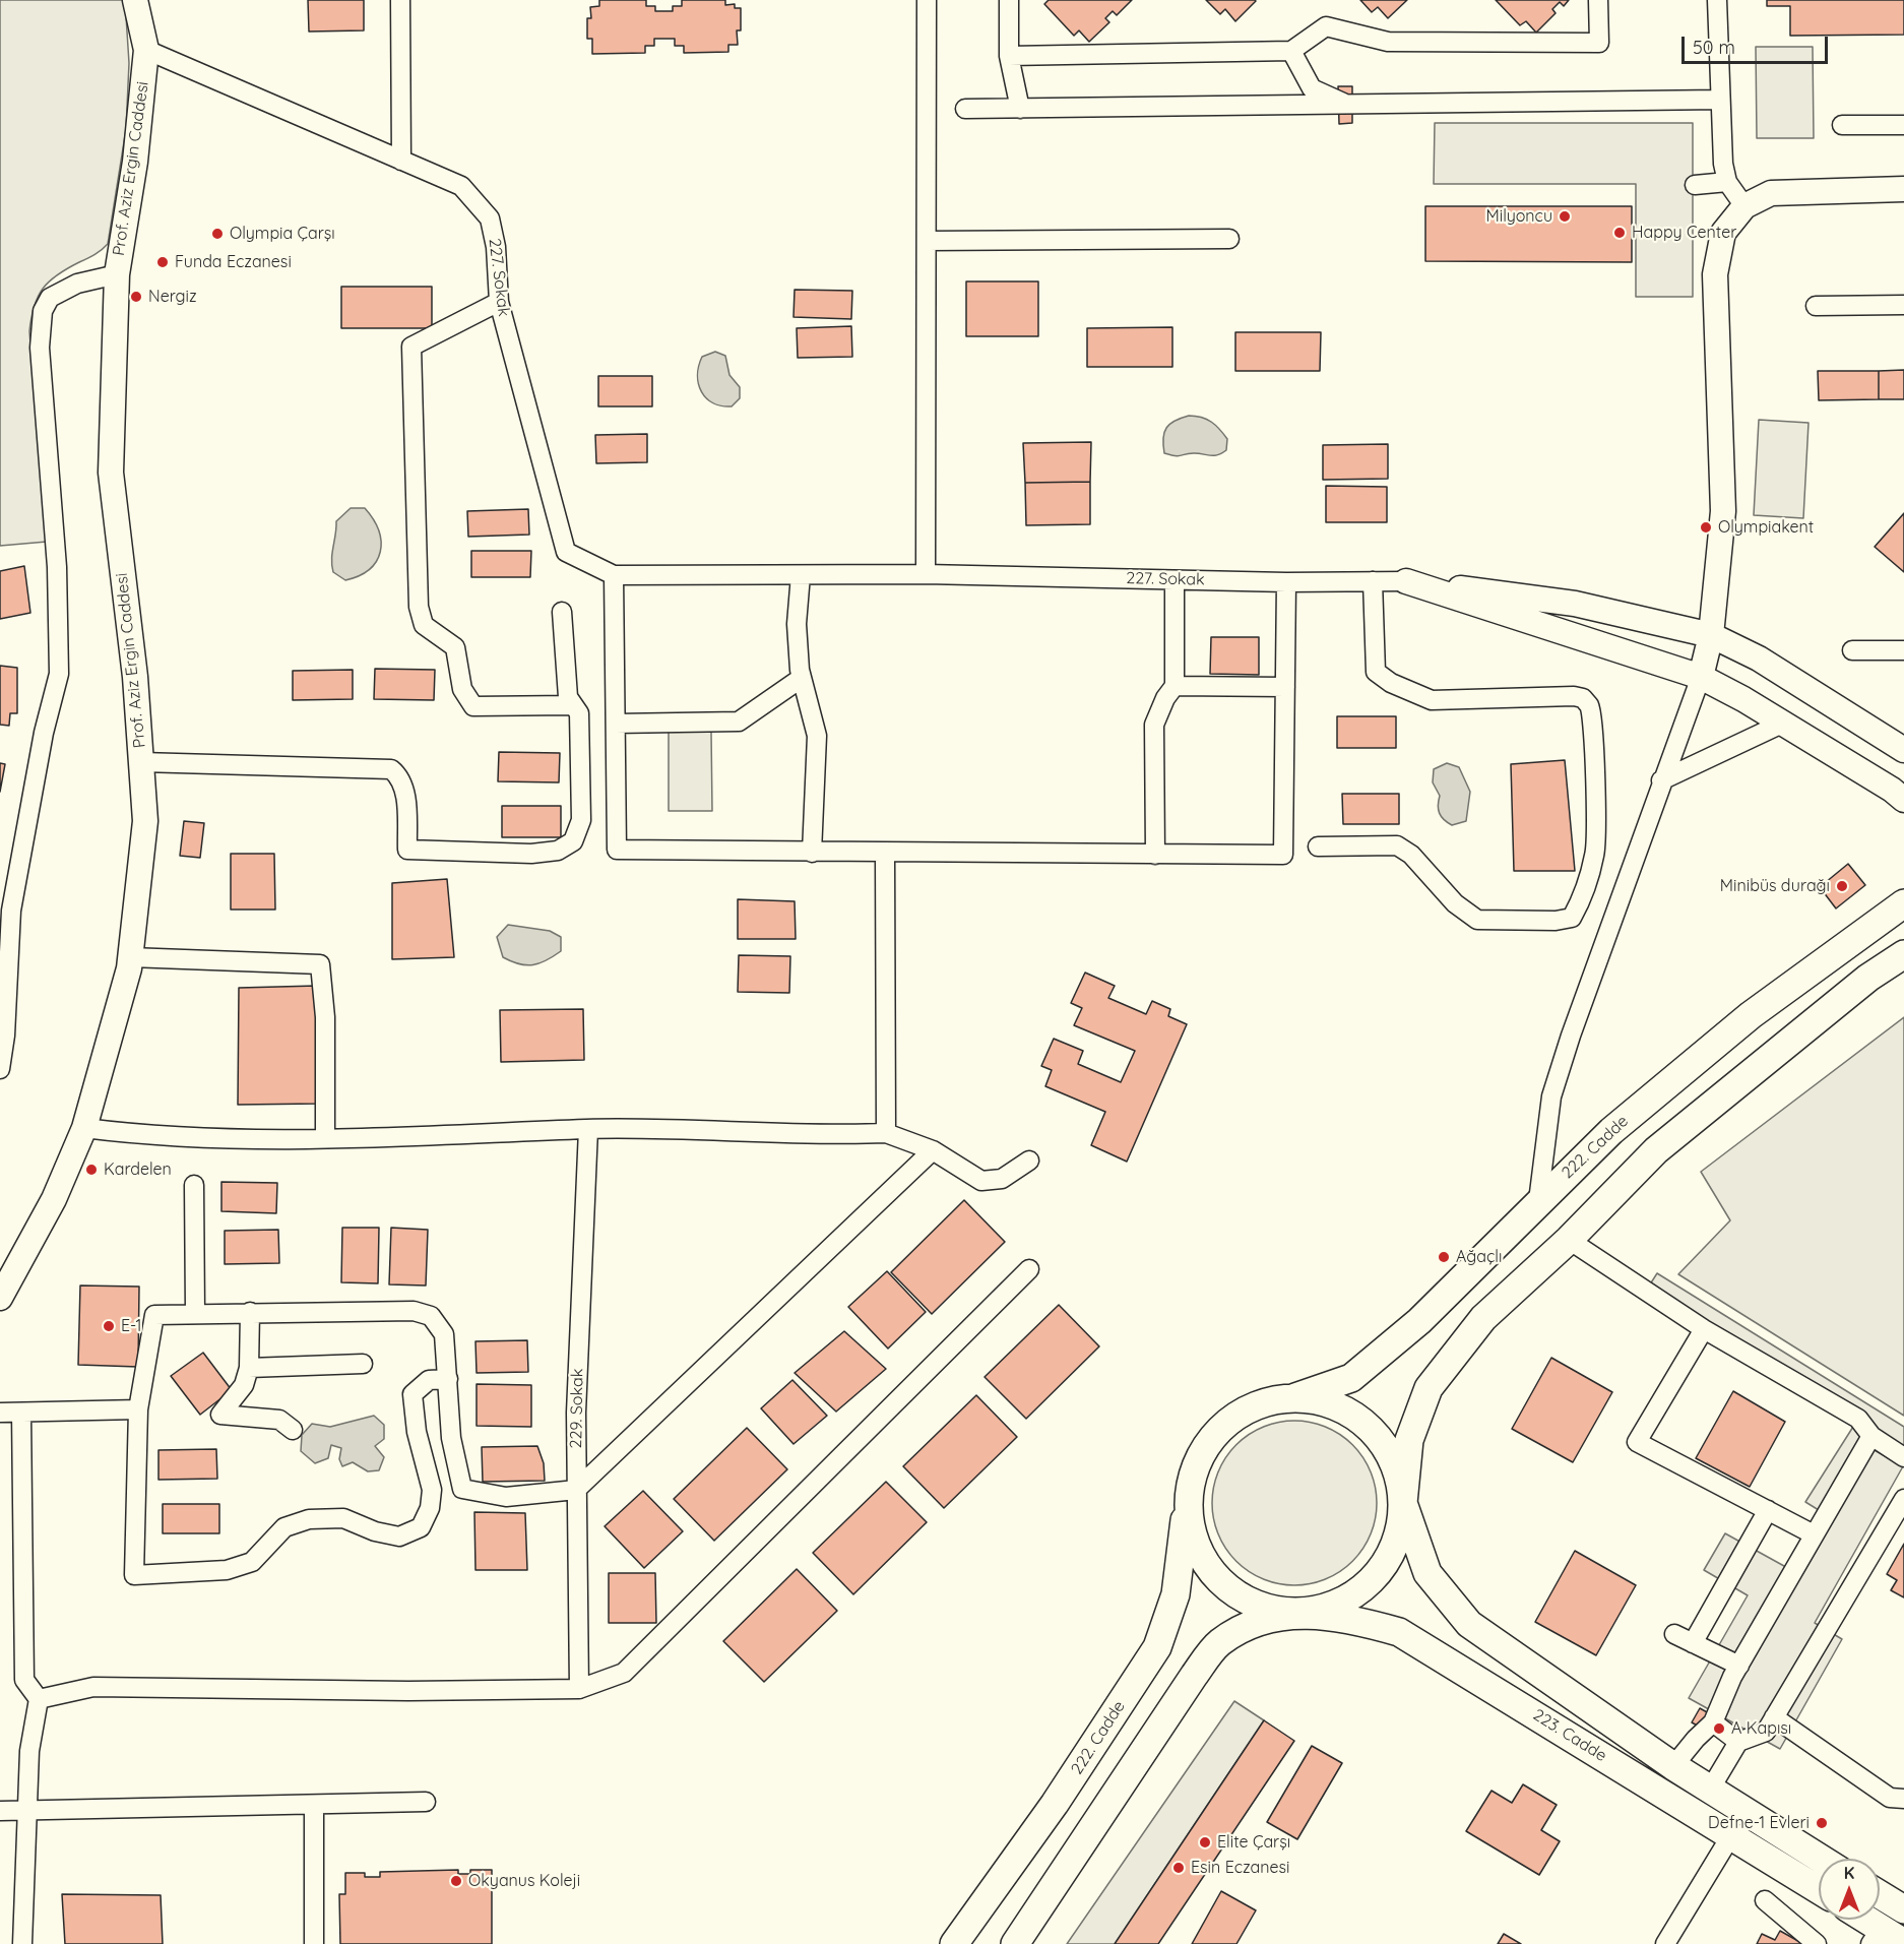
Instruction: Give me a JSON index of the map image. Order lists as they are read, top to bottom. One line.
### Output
{"streets":{"main road":["222. Cadde","223. Cadde"],"street":["Prof. Aziz Ergin Caddesi","227. Sokak","229. Sokak"]},"crossings":[["Prof. Aziz Ergin Caddesi","227. Sokak"],["222. Cadde","223. Cadde"]],"places":["Milyoncu","Happy Center","Olympia Çarşı","Funda Eczanesi","Nergiz","Olympiakent","Minibüs durağı","Kardelen","Ağaçlı","E-1","A Kapısı","Defne-1 Evleri","Elite Çarşı","Esin Eczanesi","Okyanus Koleji"],"scale_bar":"50 m","north":"top"}
